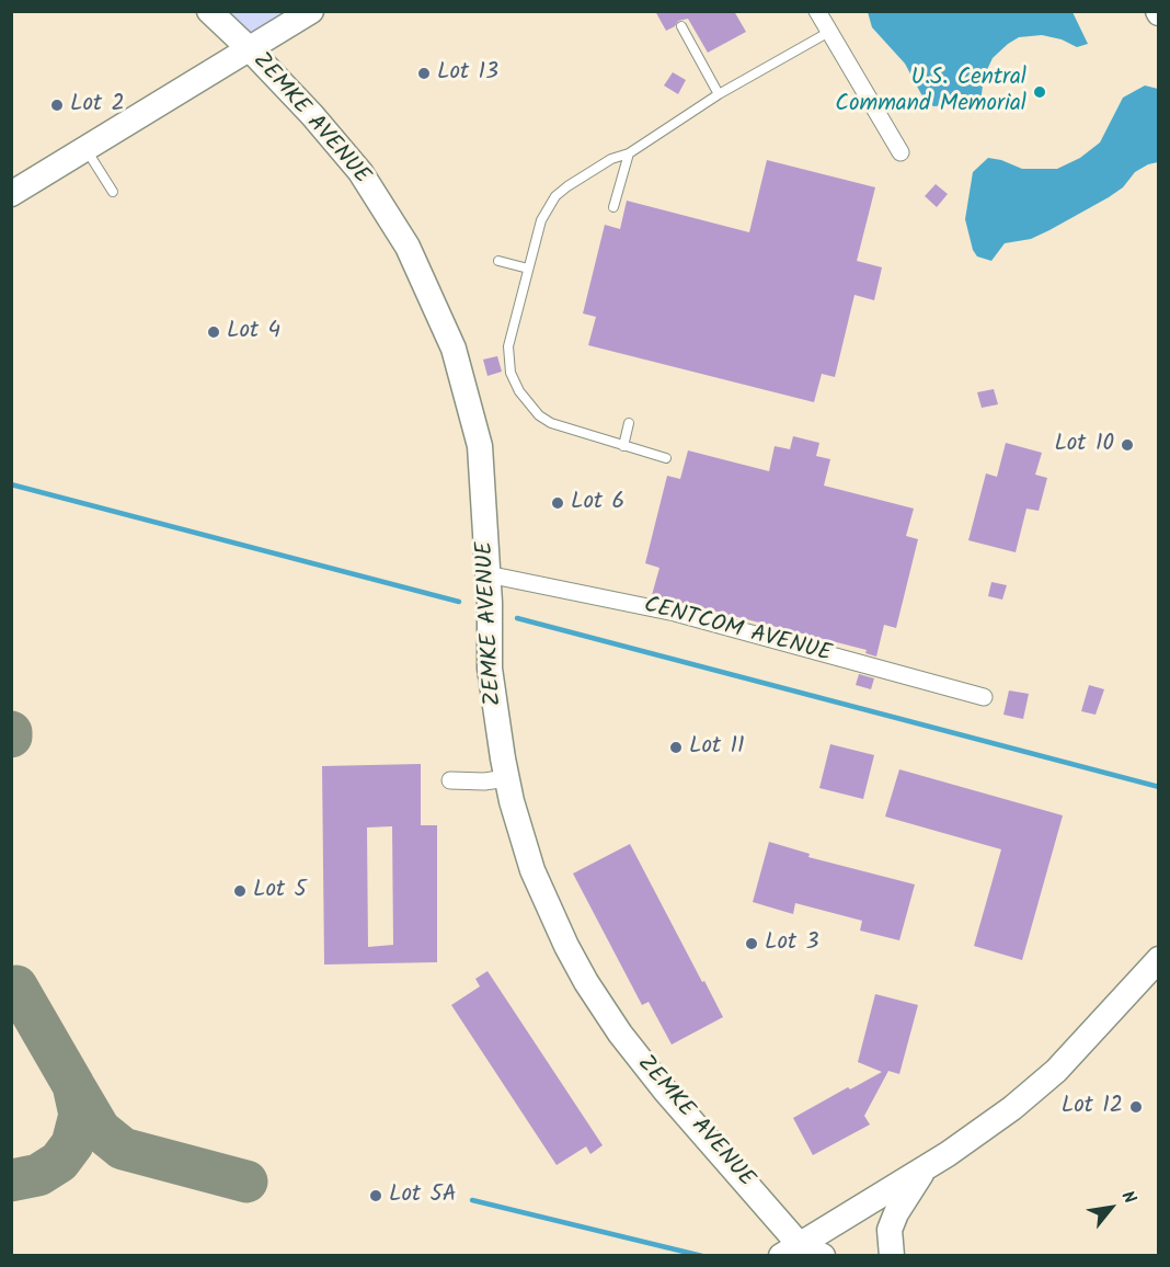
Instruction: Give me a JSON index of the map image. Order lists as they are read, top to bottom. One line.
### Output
{"streets":{"street":["ZEMKE AVENUE","CENTCOM AVENUE"]},"crossings":[["ZEMKE AVENUE","CENTCOM AVENUE"]],"places":["Lot 13","U.S. Central Command Memorial","Lot 2","Lot 4","Lot 10","Lot 6","Lot 11","Lot 5","Lot 3","Lot 12","Lot 5A"],"north":"top right"}
